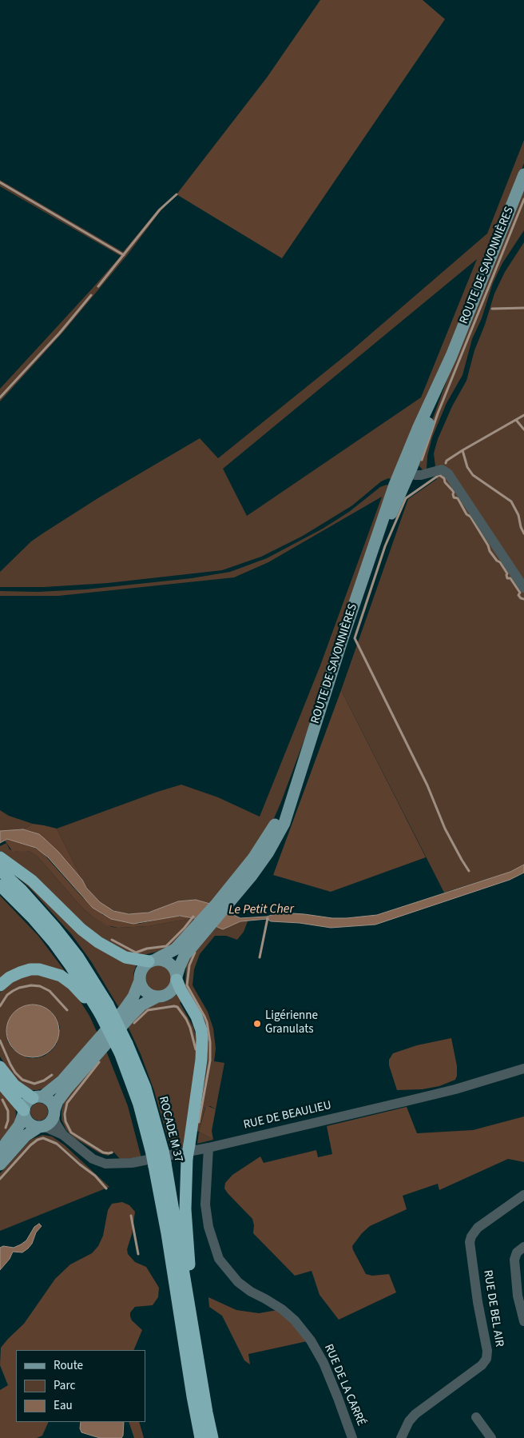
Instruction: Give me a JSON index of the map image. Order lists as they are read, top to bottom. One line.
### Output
{"streets":{"highway":["ROCADE M 37"],"main road":["ROUTE DE SAVONNIÈRES"],"street":["RUE DE BEAULIEU","RUE DE BEL AIR","RUE DE LA CARRÉ"]},"crossings":[["RUE DE BEAULIEU","RUE DE LA CARRÉ"]],"water":["Le Petit Cher"],"places":["Ligérienne Granulats"],"legend":["Route","Parc","Eau"]}
